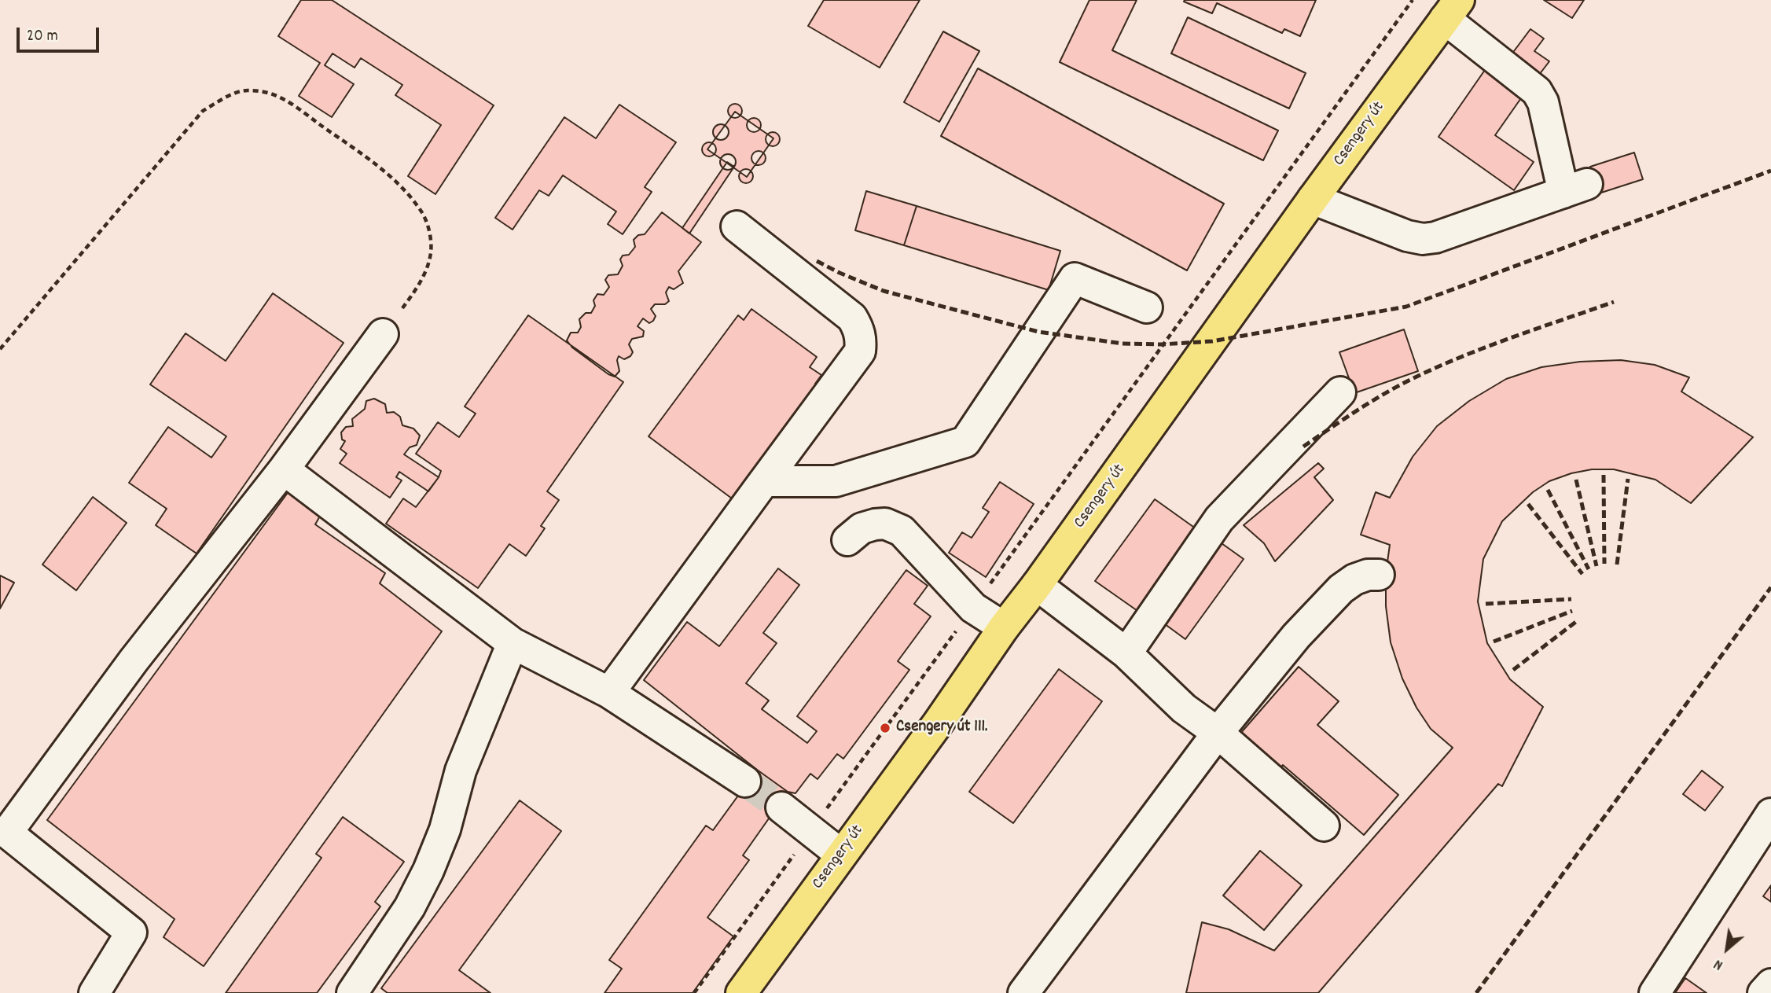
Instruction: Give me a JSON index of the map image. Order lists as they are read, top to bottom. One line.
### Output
{"streets":{"main road":["Csengery út"]},"places":["Csengery út 111."],"scale_bar":"20 m","north":"bottom left"}
